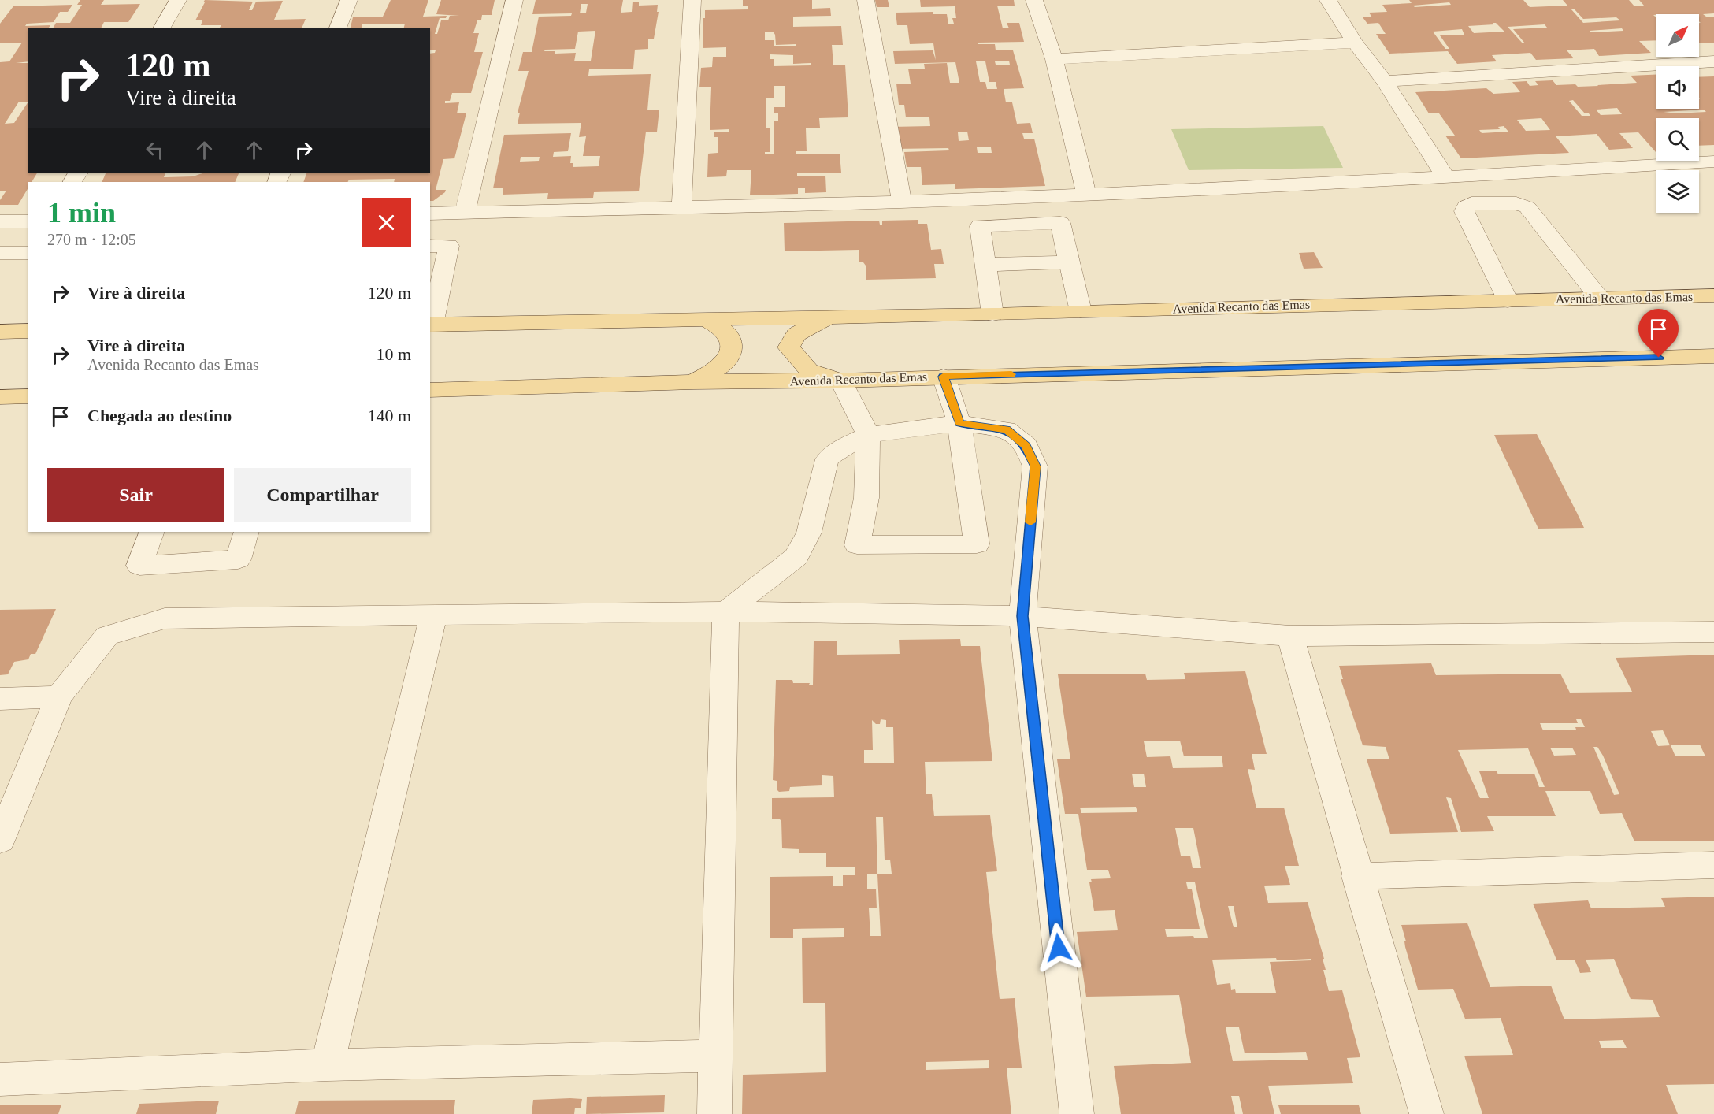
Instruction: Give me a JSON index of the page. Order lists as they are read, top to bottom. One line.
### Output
{"streets":{"main road":["Avenida Recanto das Emas"]},"north":"top right","page":{"turn":["120 m","Vire à direita"],"heading":["1 min","270 m · 12:05"],"list":[{"name":"Vire à direita","value":"120 m"},{"name":"Vire à direita","note":"Avenida Recanto das Emas","value":"10 m"},{"name":"Chegada ao destino","value":"140 m"}],"buttons":["Sair","Compartilhar"]}}
